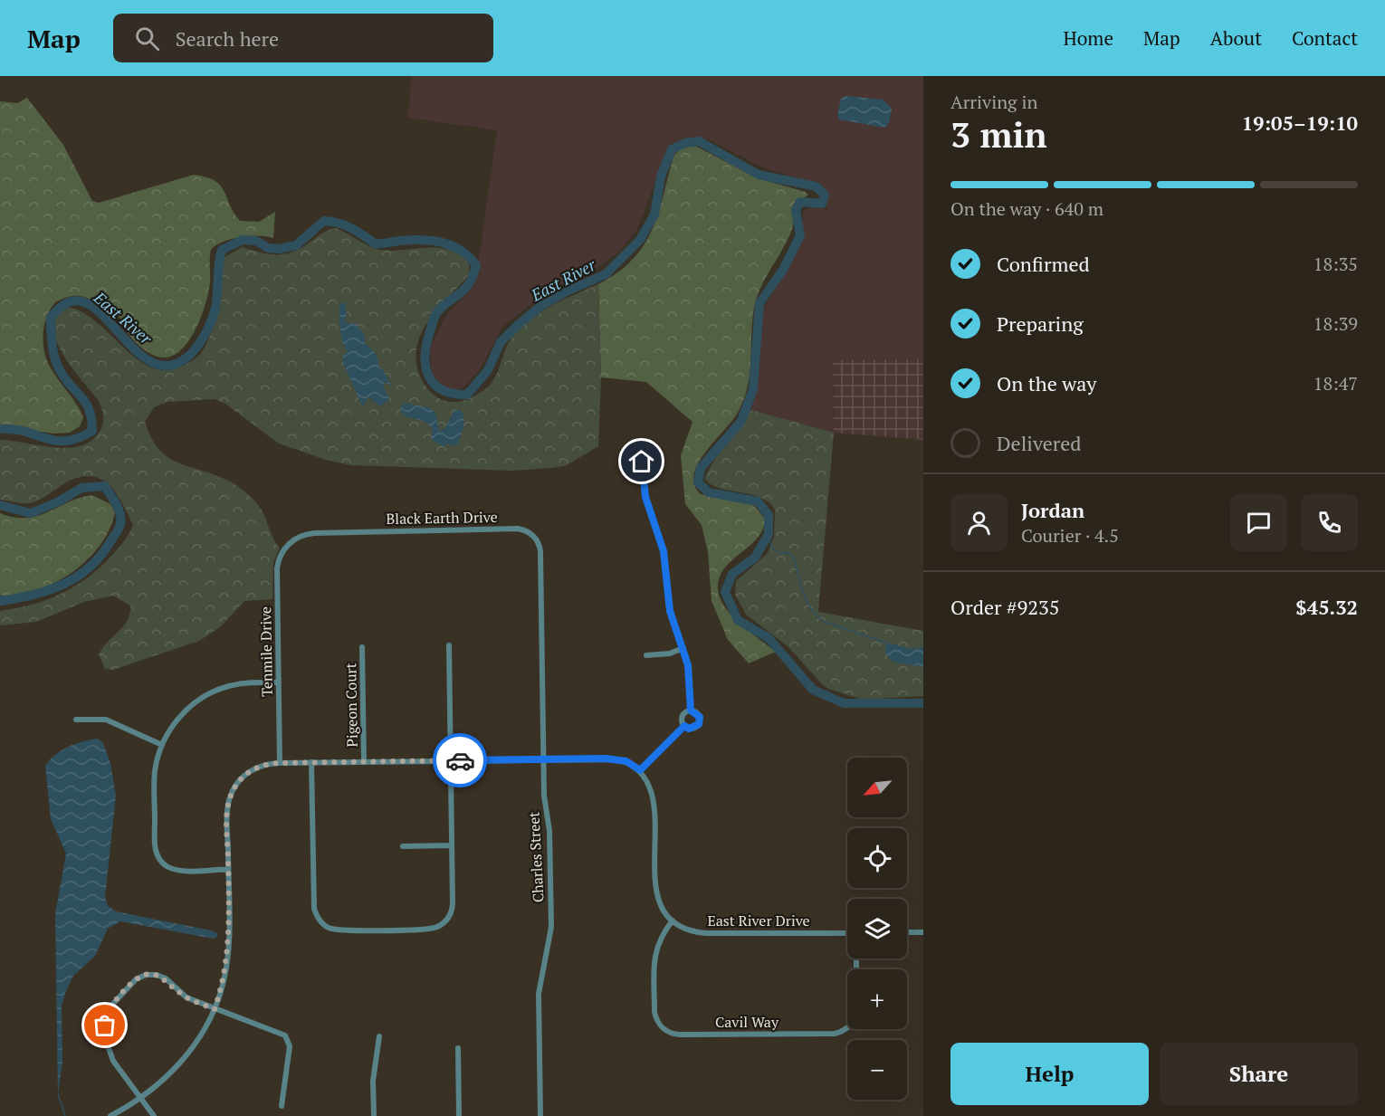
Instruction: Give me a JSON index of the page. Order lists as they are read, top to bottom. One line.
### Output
{"streets":{"street":["Black Earth Drive","Tenmile Drive","Pigeon Court","Charles Street","East River Drive","Cavil Way"]},"crossings":[["Black Earth Drive","Tenmile Drive"],["Black Earth Drive","Charles Street"],["East River Drive","Cavil Way"]],"water":["East River"],"north":"bottom left","page":{"header":"Map","search":"Search here","nav":["Home","Map","About","Contact"],"heading":["3 min","Arriving in","19:05–19:10"],"panel":["Jordan","Courier · 4.5","Order #9235","$45.32"],"bar":"On the way · 640 m","list":[["Confirmed","18:35"],["Preparing","18:39"],["On the way","18:47"],"Delivered"],"map_buttons":["+","−"],"buttons":["Help","Share"]}}
